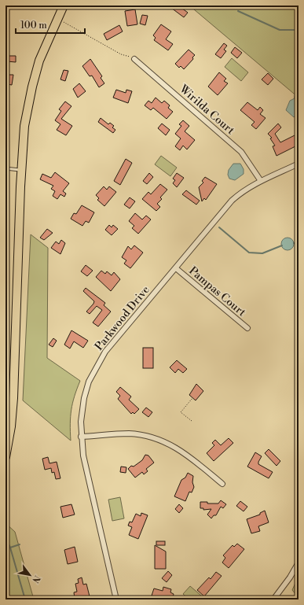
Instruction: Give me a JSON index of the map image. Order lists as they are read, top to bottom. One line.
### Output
{"streets":{"street":["Wirilda Court","Pampas Court","Parkwood Drive"]},"crossings":[["Wirilda Court","Parkwood Drive"],["Pampas Court","Parkwood Drive"]],"scale_bar":"100 m","north":"bottom right"}
